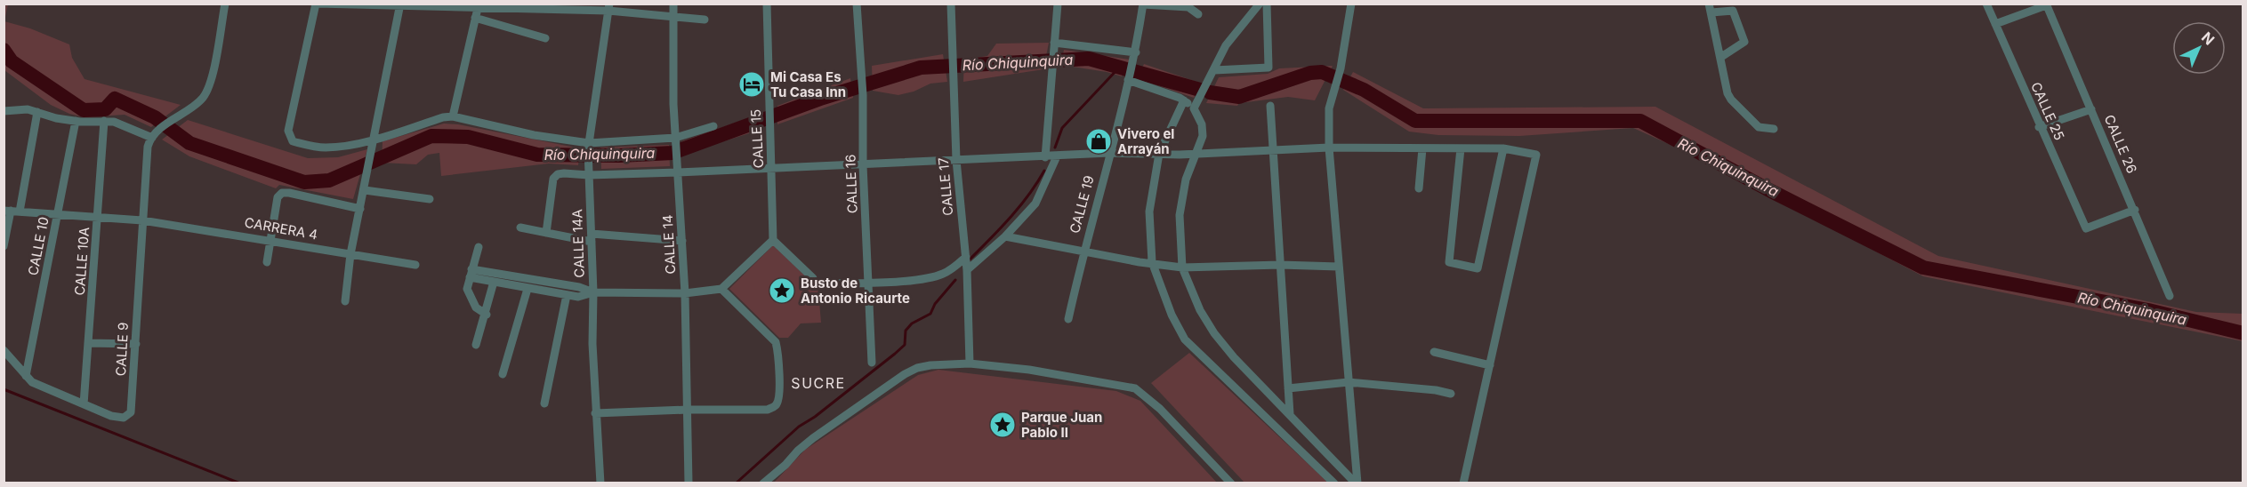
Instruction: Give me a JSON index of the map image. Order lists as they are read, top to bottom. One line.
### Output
{"streets":{"street":["CALLE 25","CALLE 15","CALLE 26","CALLE 16","CALLE 17","CALLE 19","CARRERA 4","CALLE 14A","CALLE 14","CALLE 10","CALLE 10A","CALLE 9"]},"crossings":[["CALLE 25","CALLE 26"],["CARRERA 4","CALLE 10"],["CARRERA 4","CALLE 10A"],["CARRERA 4","CALLE 9"],["CALLE 10","CALLE 9"],["CALLE 10A","CALLE 9"]],"districts":["SUCRE"],"water":["Río Chiquinquira"],"places":{"hotel":["Mi Casa Es Tu Casa Inn"],"shop":["Vivero el Arrayán"],"place":["Busto de Antonio Ricaurte","Parque Juan Pablo II"]},"north":"top right"}
